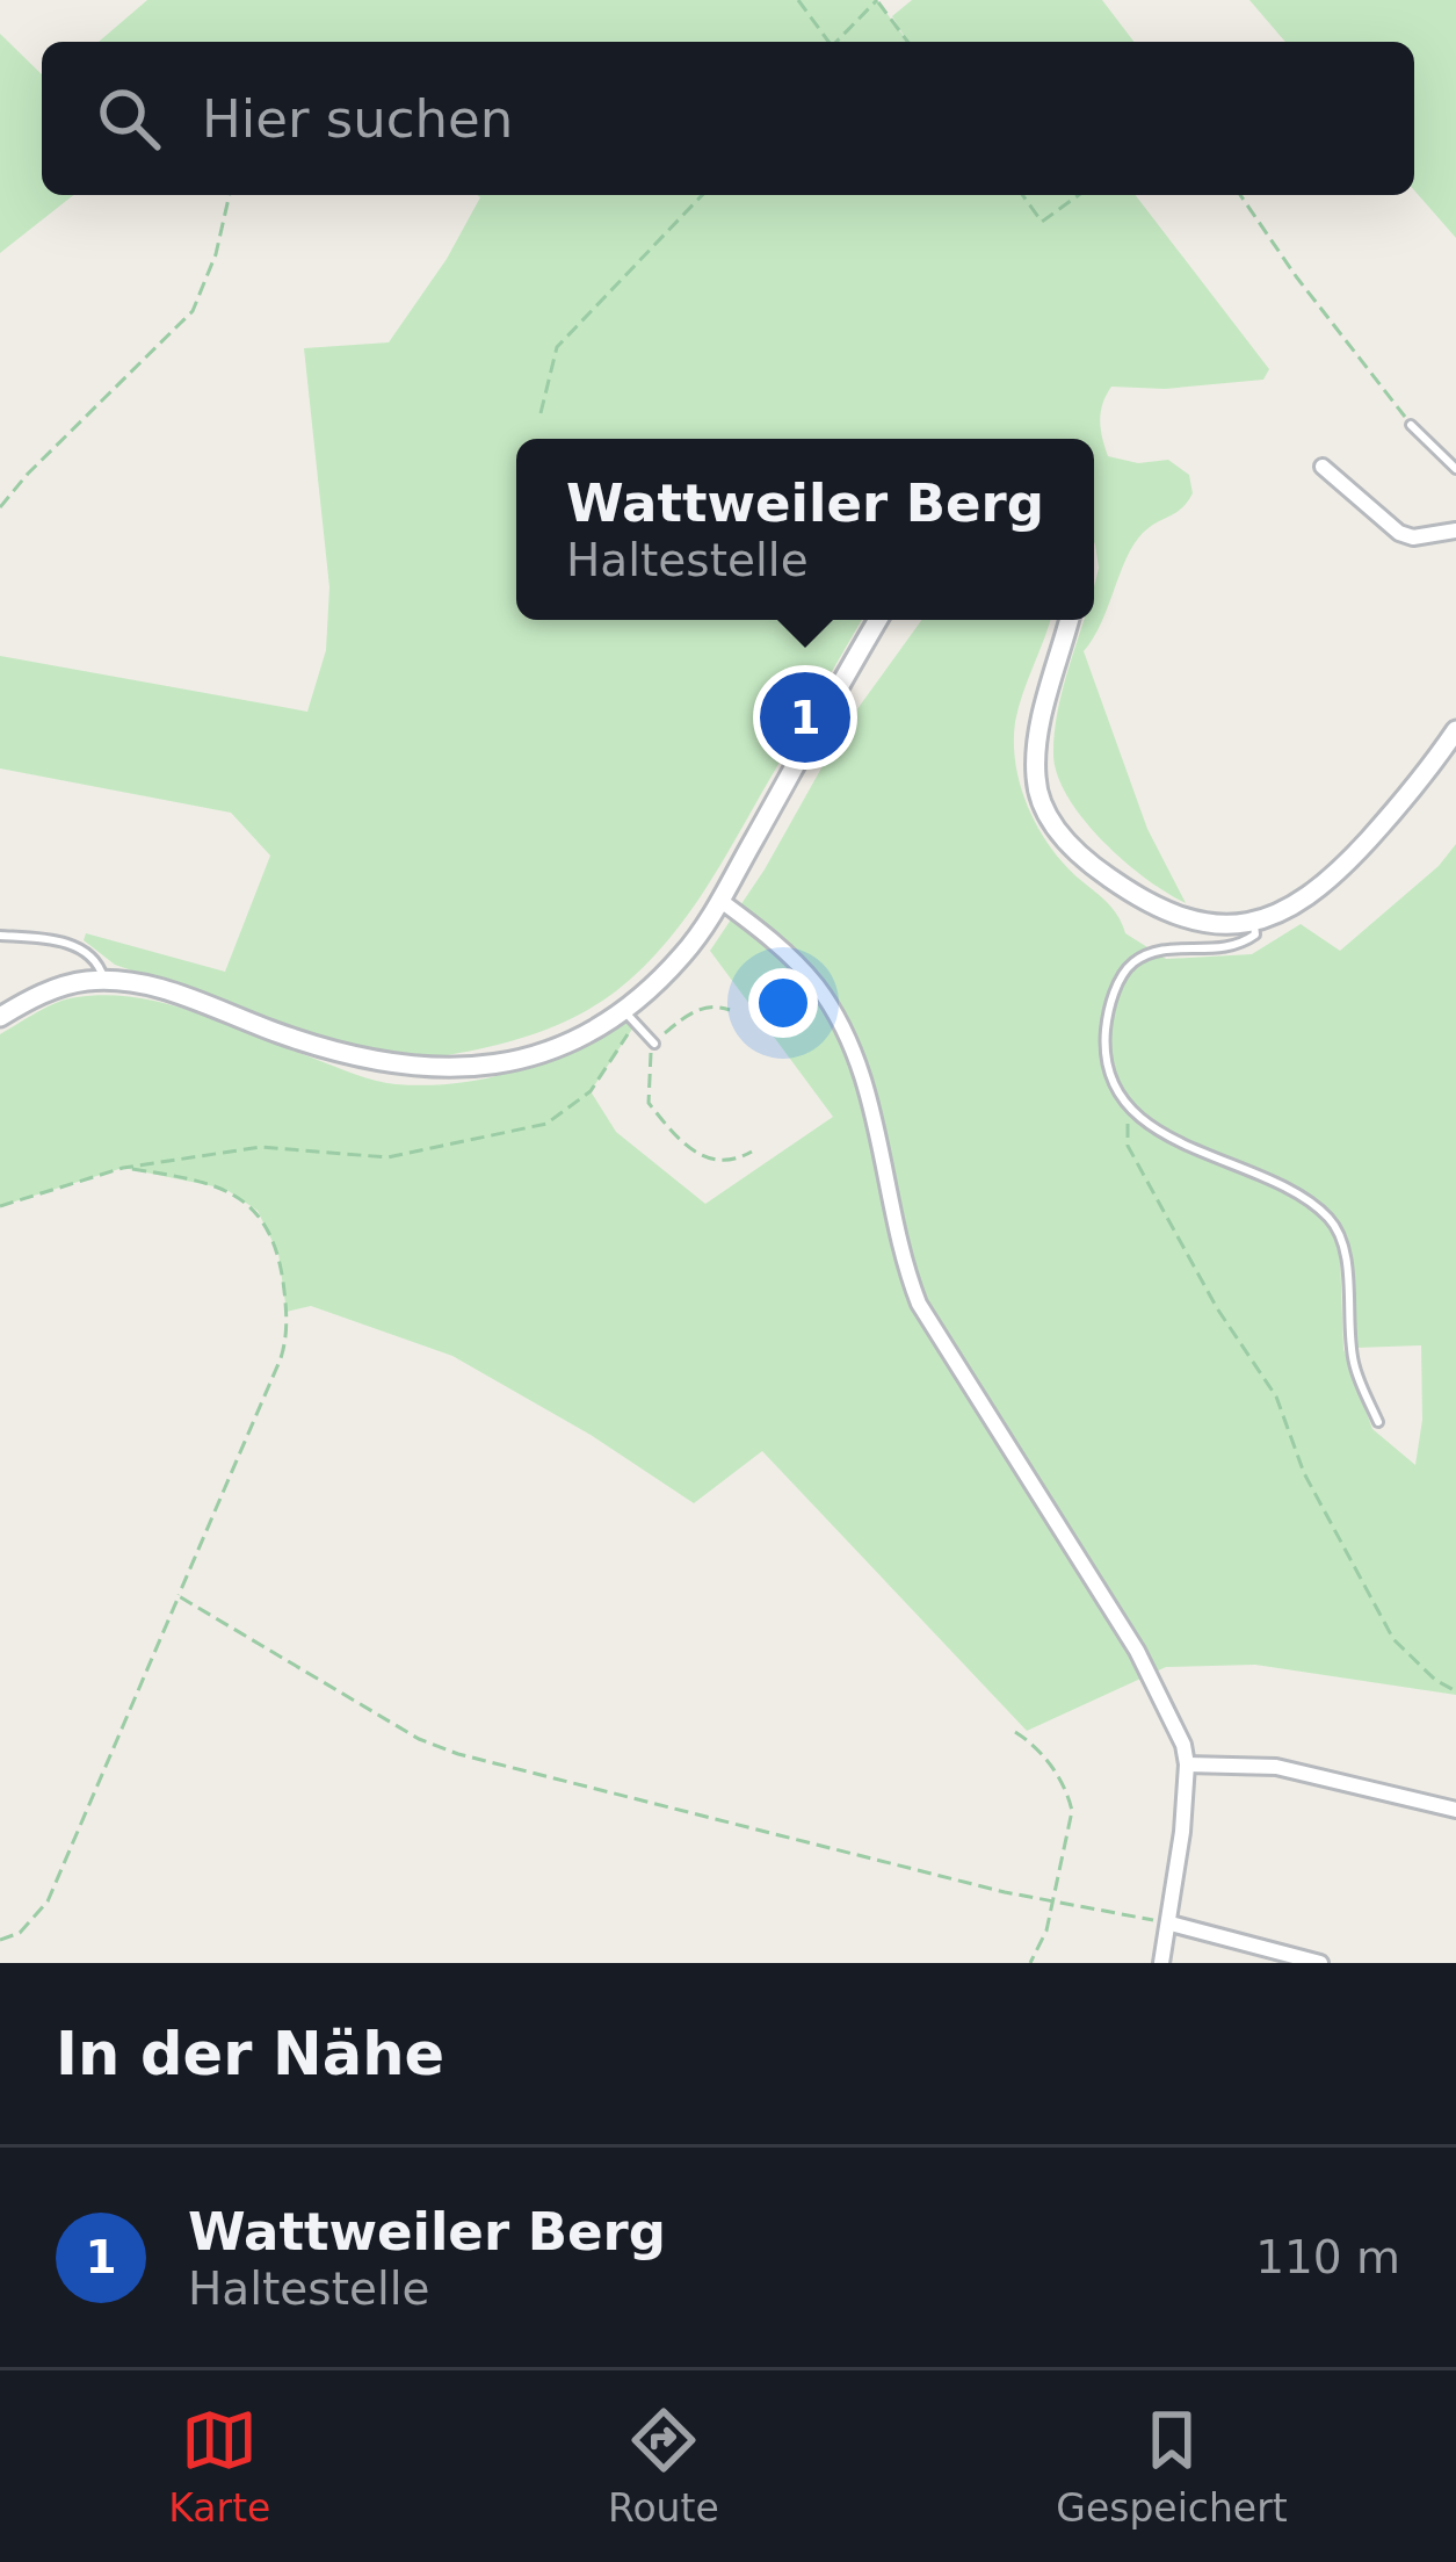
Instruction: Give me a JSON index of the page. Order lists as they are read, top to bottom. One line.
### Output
{"page":{"search":"Hier suchen","popup":["Wattweiler Berg","Haltestelle"],"pins":"1","heading":"In der Nähe","list":[{"mark":"1","name":"Wattweiler Berg","note":"Haltestelle","value":"110 m"}],"nav":["Karte","Route","Gespeichert"]}}
